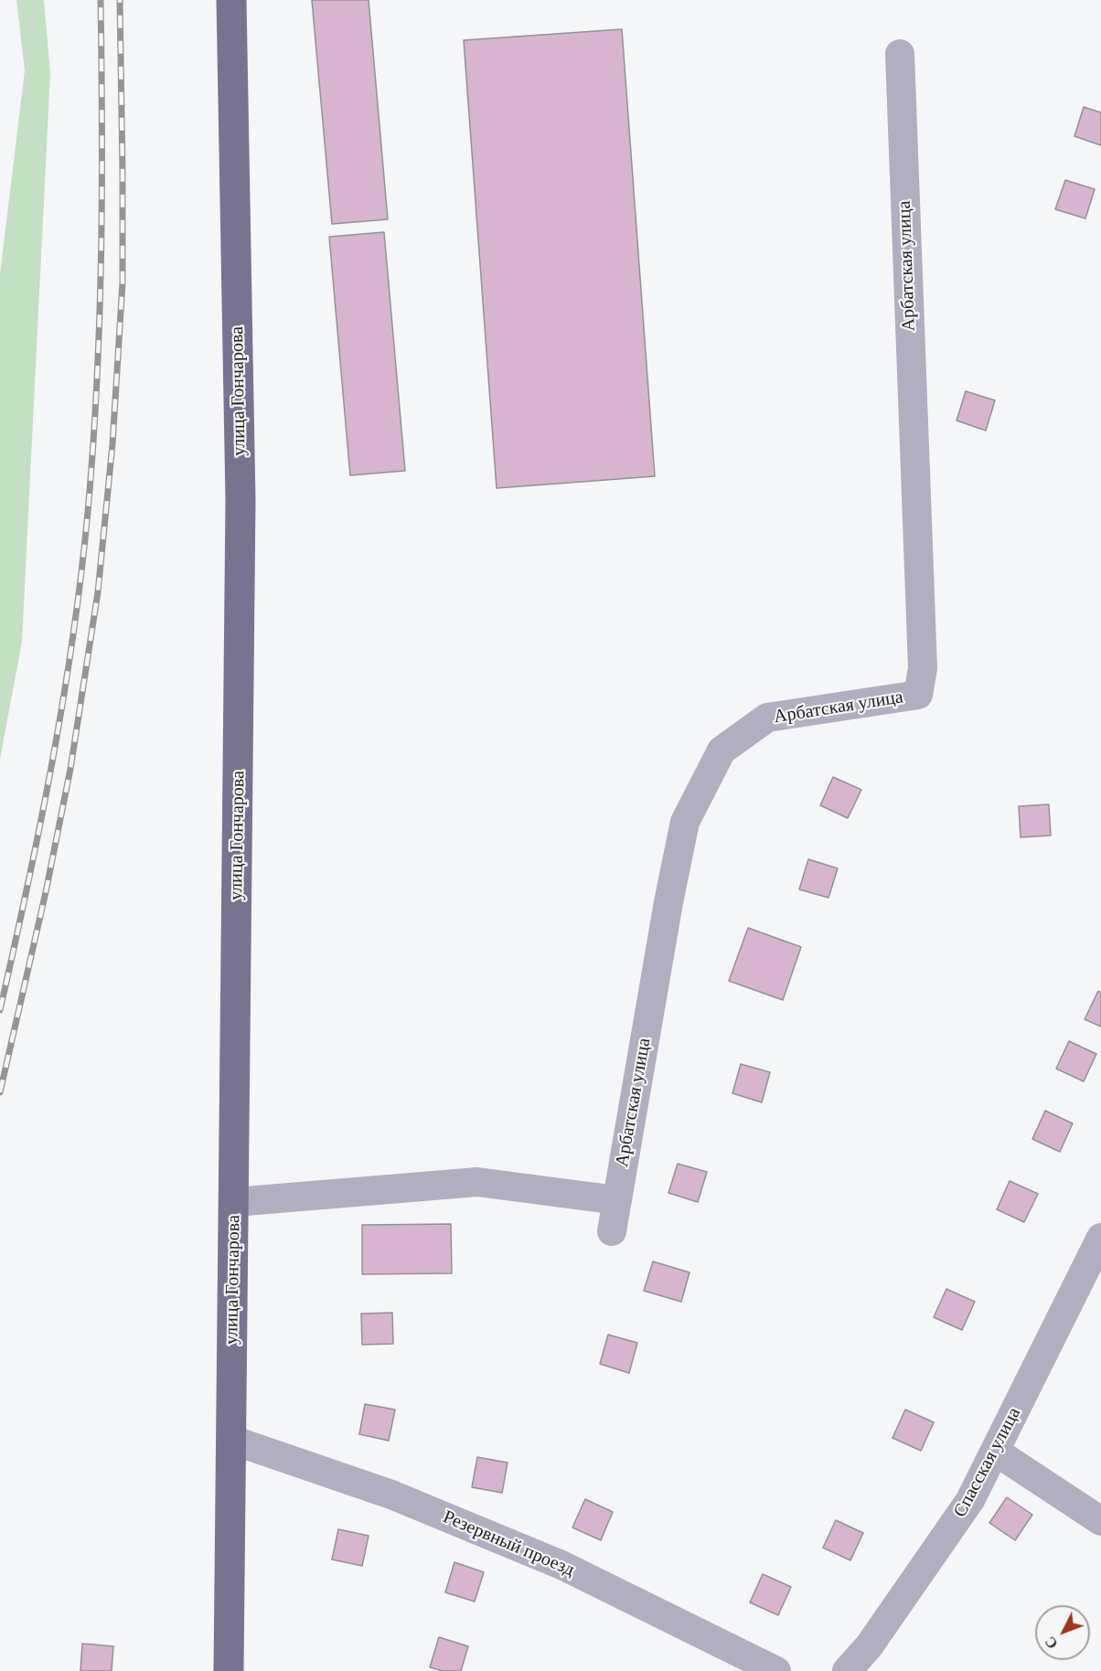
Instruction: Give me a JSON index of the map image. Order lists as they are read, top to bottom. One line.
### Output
{"streets":{"main road":["улица Гончарова"],"street":["Арбатская улица","Спасская улица","Резервный проезд"]},"crossings":[["улица Гончарова","Резервный проезд"]],"north":"bottom left"}
